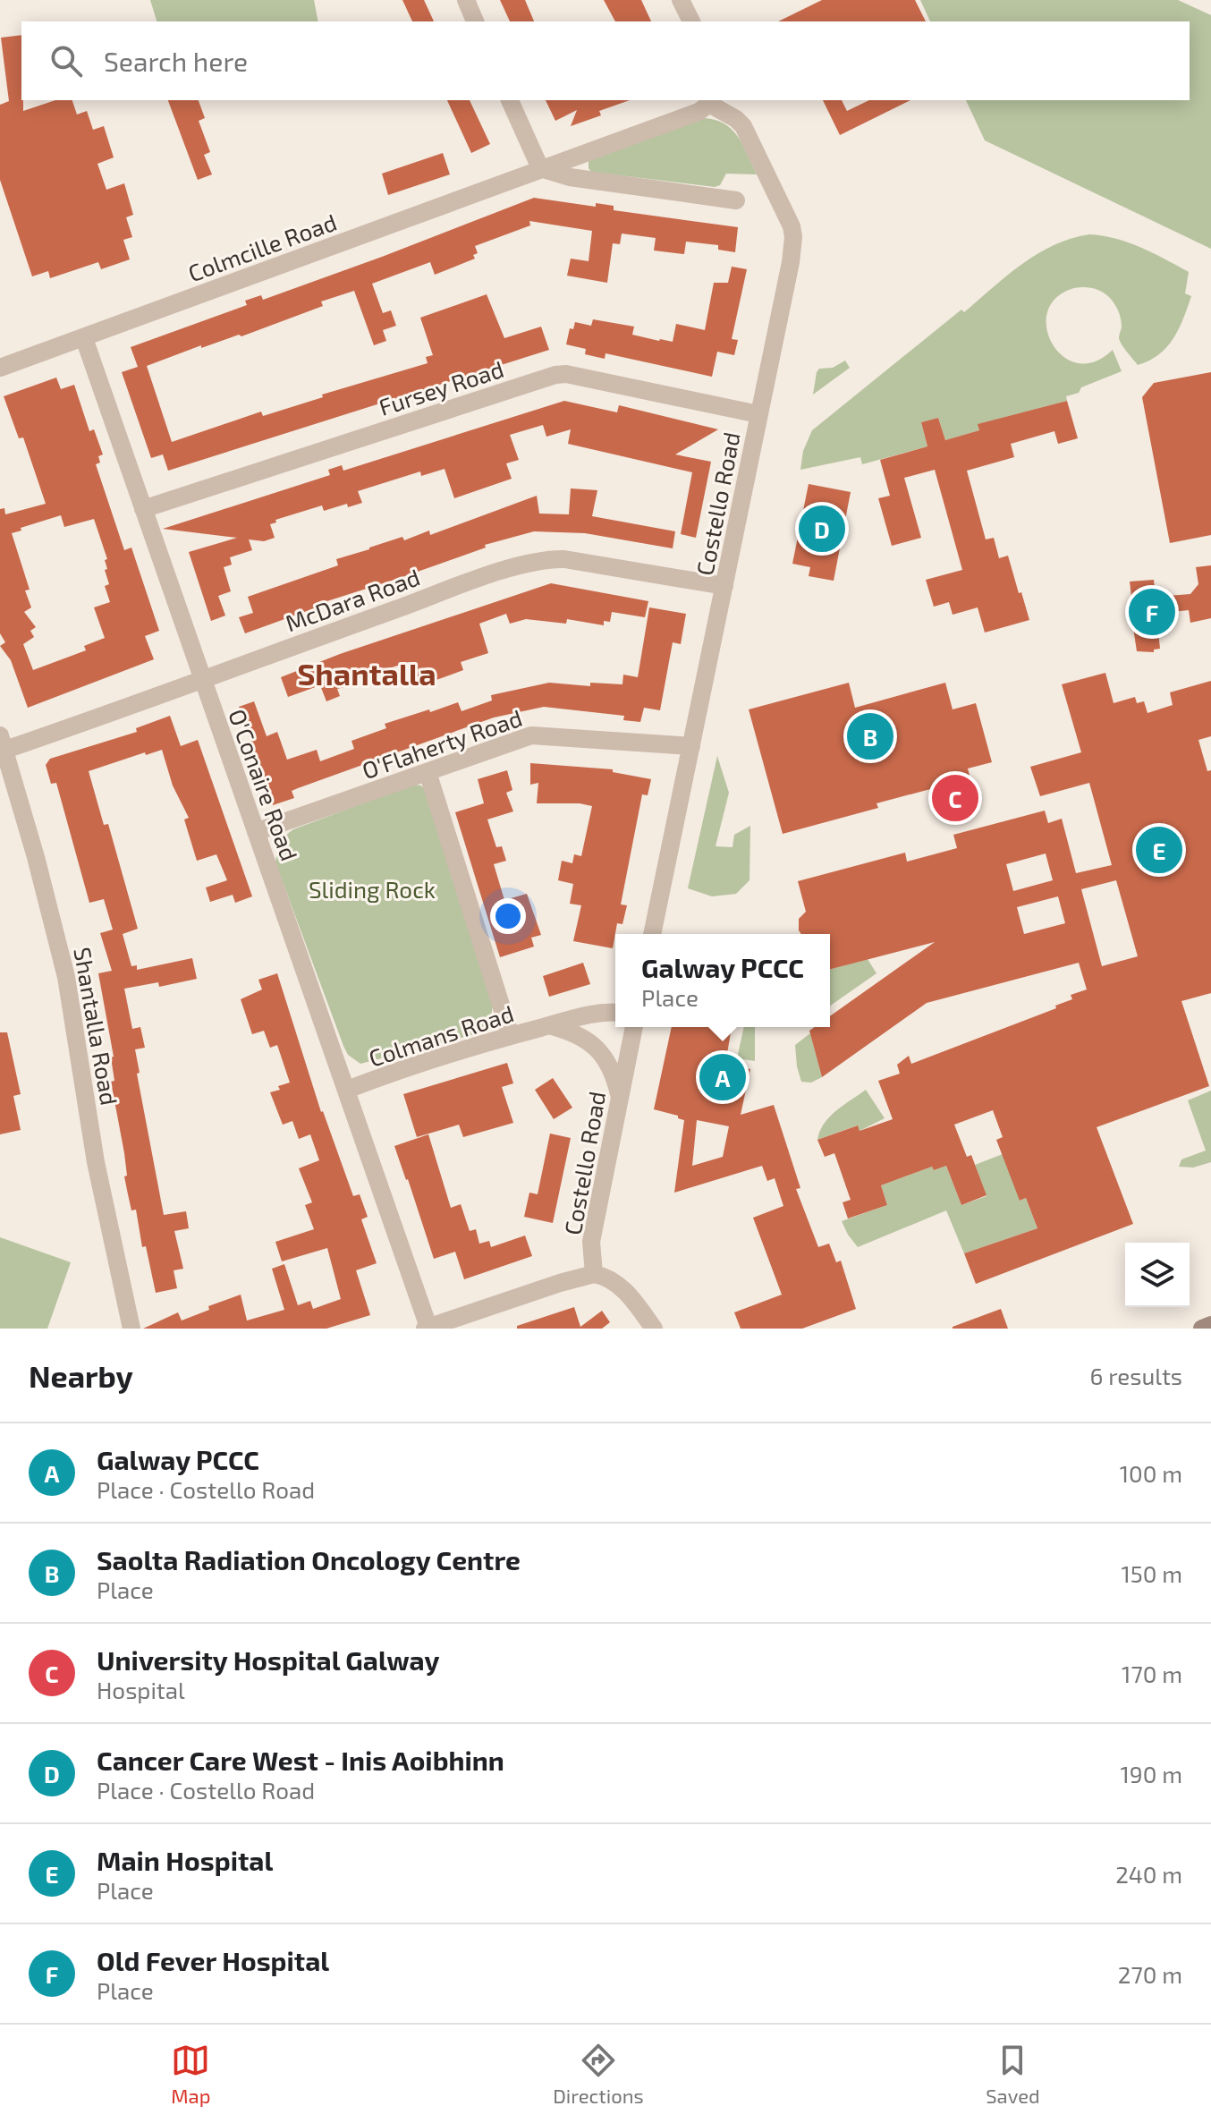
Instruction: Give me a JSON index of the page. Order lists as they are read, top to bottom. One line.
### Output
{"streets":{"street":["Colmcille Road","Fursey Road","Costello Road","McDara Road","O'Flaherty Road","O'Conaire Road","Shantalla Road","Colmans Road"]},"crossings":[["Colmcille Road","Costello Road"],["Colmcille Road","O'Conaire Road"],["Fursey Road","Costello Road"],["Fursey Road","O'Conaire Road"],["Costello Road","McDara Road"],["Costello Road","O'Flaherty Road"],["Costello Road","Colmans Road"],["McDara Road","O'Conaire Road"],["McDara Road","Shantalla Road"],["O'Flaherty Road","O'Conaire Road"],["O'Conaire Road","Colmans Road"]],"districts":["Shantalla"],"parks":["Sliding Rock"],"page":{"search":"Search here","pins":["D","F","B","C","E","A"],"popup":["Galway PCCC","Place"],"heading":["Nearby","6 results"],"list":[{"mark":"A","name":"Galway PCCC","note":"Place · Costello Road","value":"100 m"},{"mark":"B","name":"Saolta Radiation Oncology Centre","note":"Place","value":"150 m"},{"mark":"C","name":"University Hospital Galway","note":"Hospital","value":"170 m"},{"mark":"D","name":"Cancer Care West - Inis Aoibhinn","note":"Place · Costello Road","value":"190 m"},{"mark":"E","name":"Main Hospital","note":"Place","value":"240 m"},{"mark":"F","name":"Old Fever Hospital","note":"Place","value":"270 m"}],"nav":["Map","Directions","Saved"]}}
